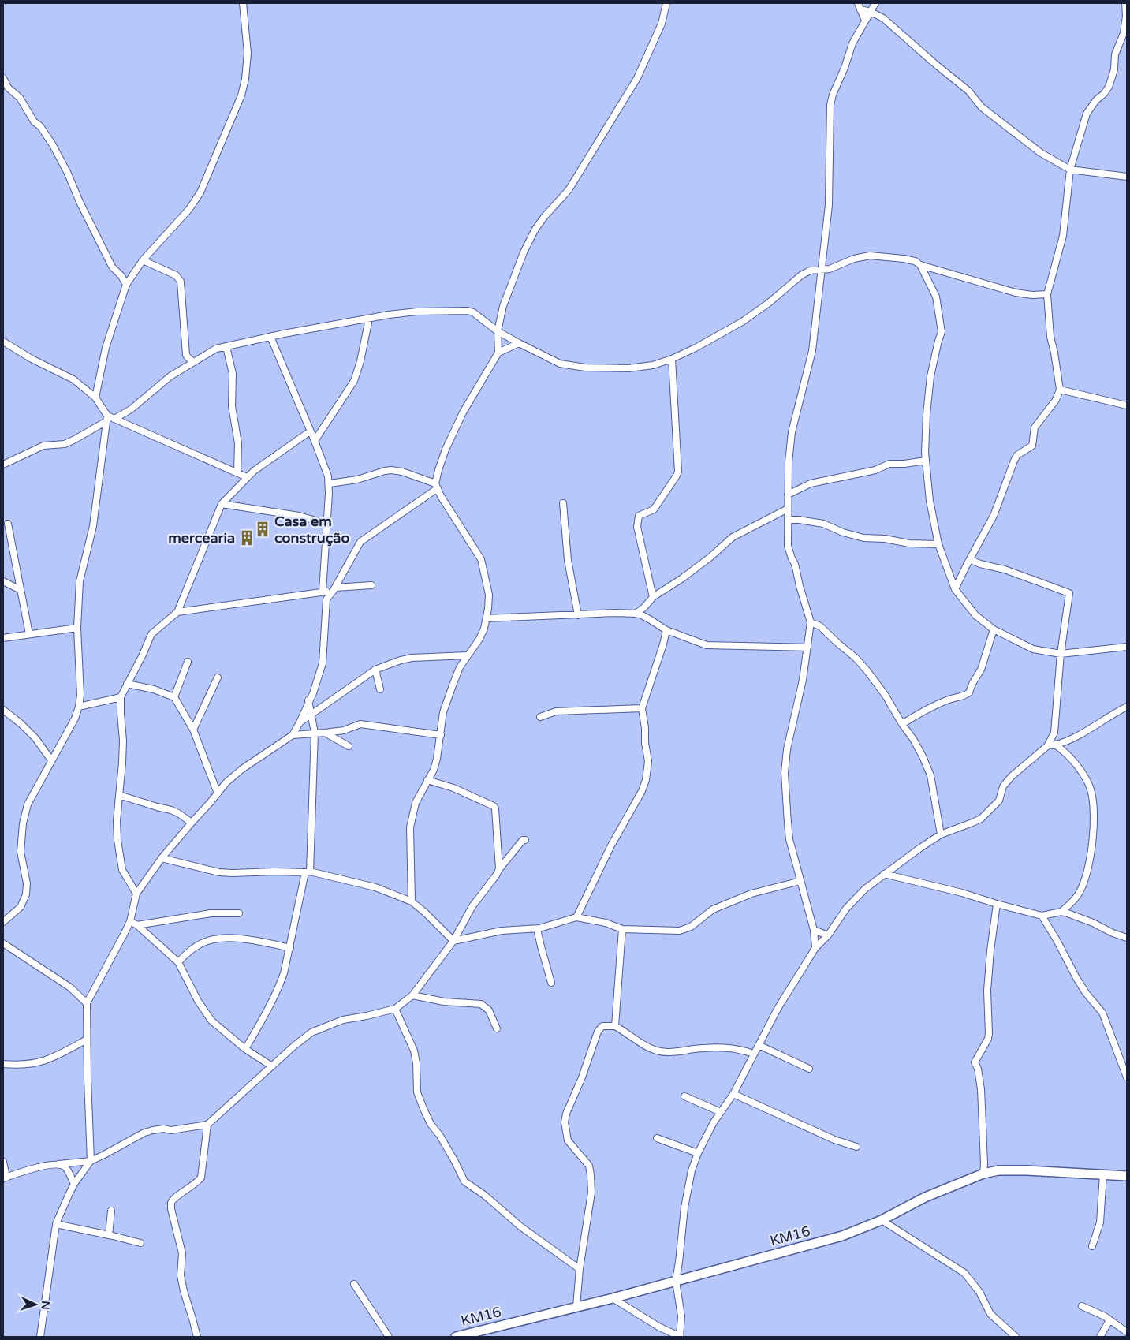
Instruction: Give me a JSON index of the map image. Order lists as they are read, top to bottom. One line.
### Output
{"streets":{"street":["KM16"]},"places":{"building":["Casa em construção","mercearia"]},"north":"right"}
